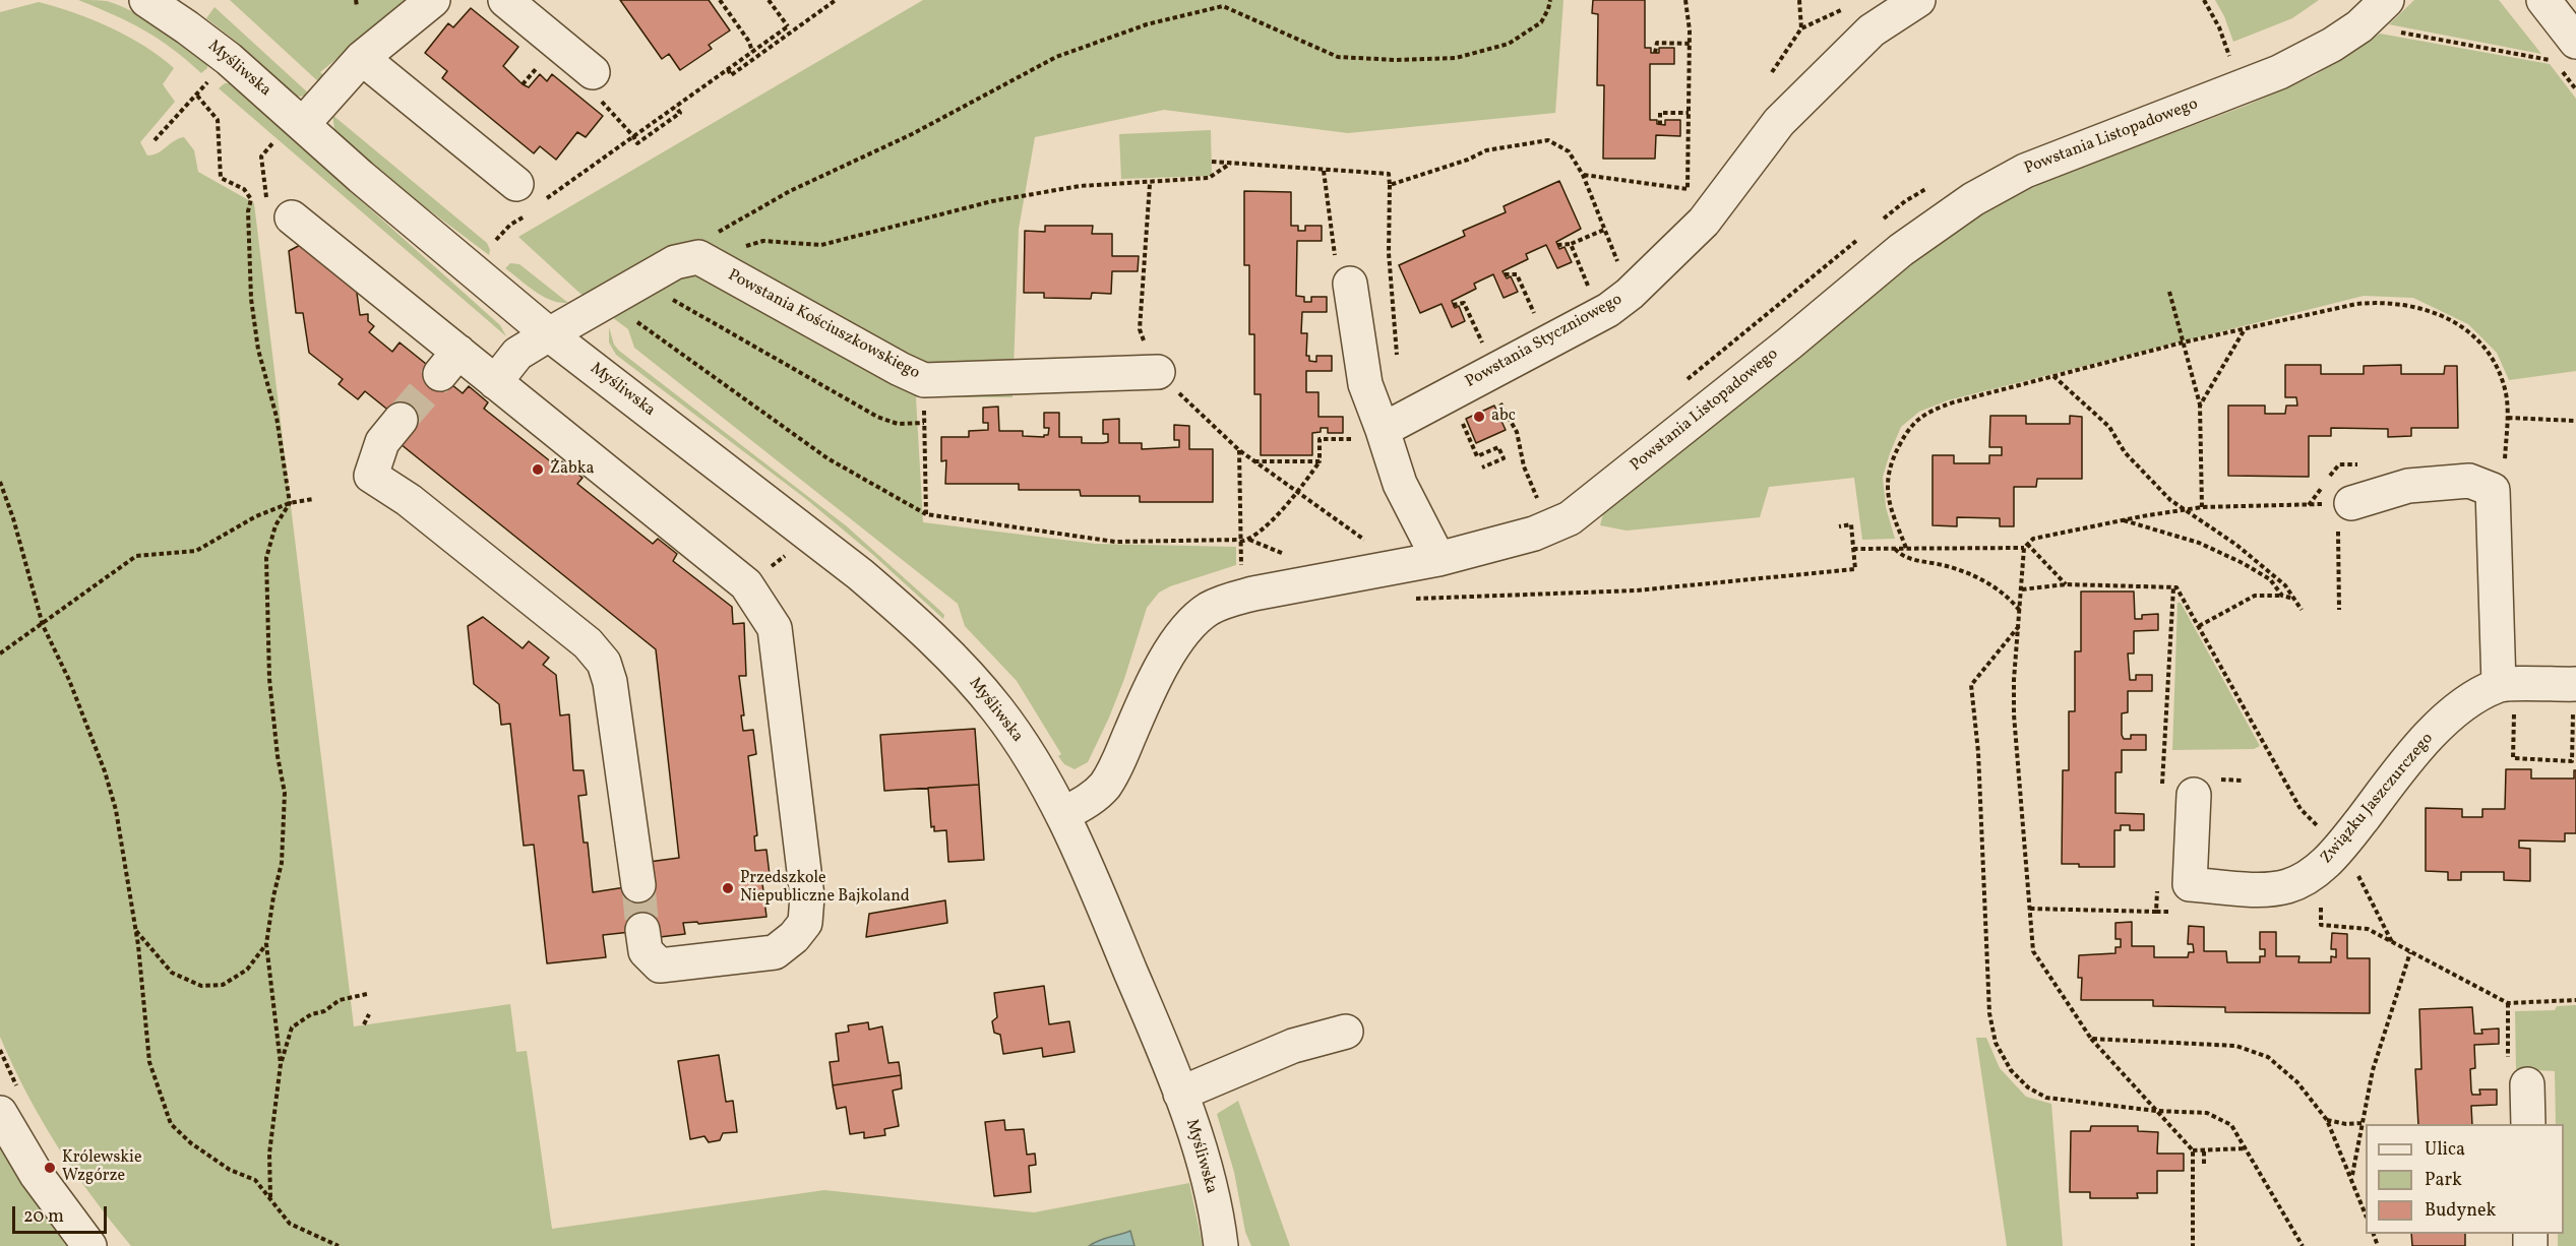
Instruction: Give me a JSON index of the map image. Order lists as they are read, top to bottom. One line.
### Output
{"streets":{"street":["Myśliwska","Powstania Listopadowego","Powstania Kościuszkowskiego","Powstania Styczniowego","Związku Jaszczurczego"]},"crossings":[["Myśliwska","Powstania Listopadowego"]],"places":["abc","Żabka","Przedszkole Niepubliczne Bajkoland","Królewskie Wzgórze"],"legend":["Ulica","Park","Budynek"],"scale_bar":"20 m"}
